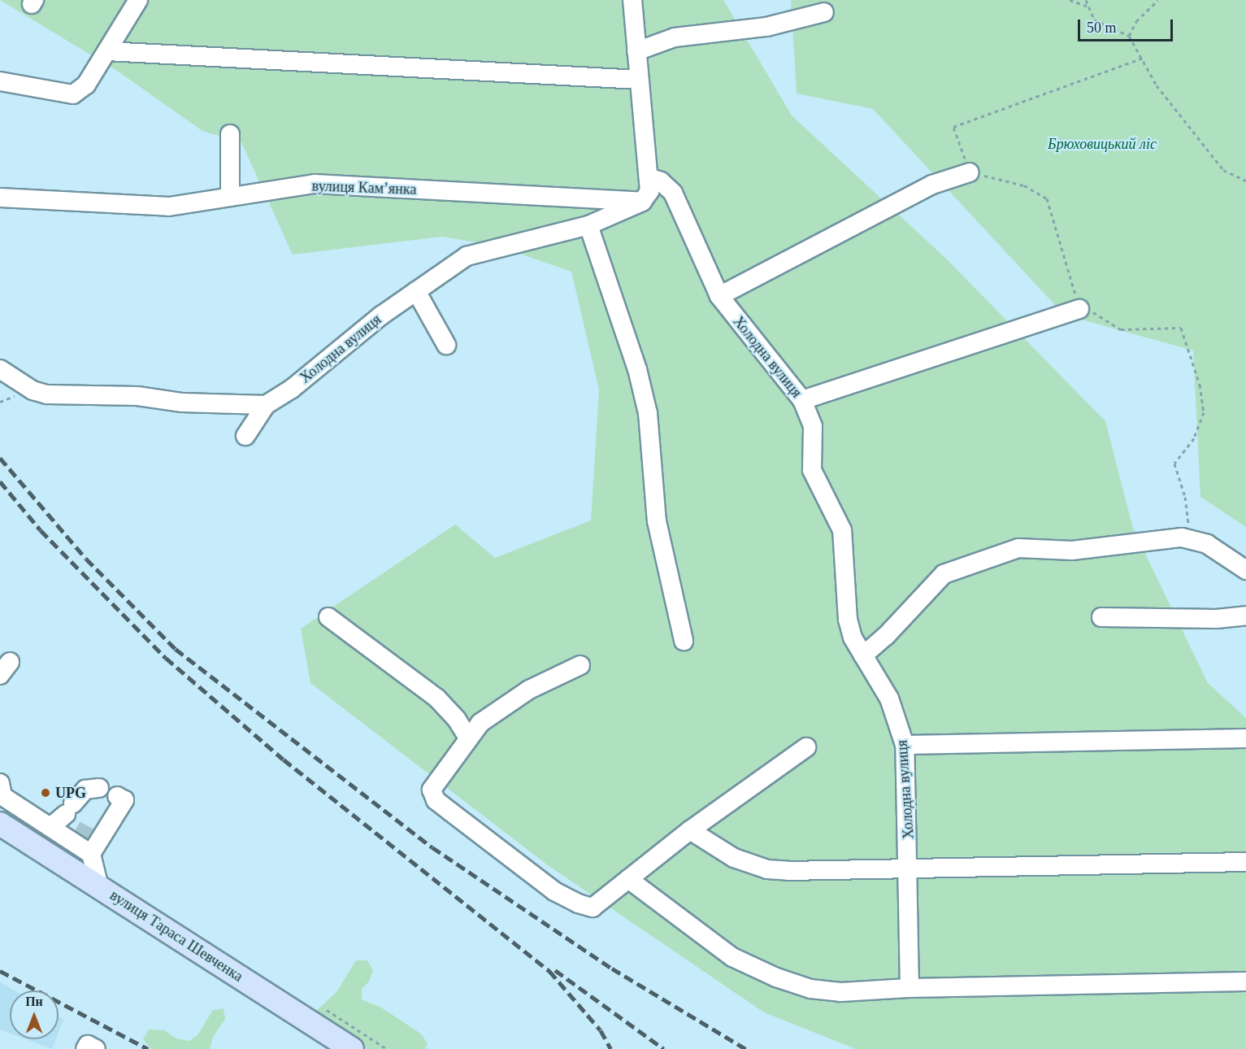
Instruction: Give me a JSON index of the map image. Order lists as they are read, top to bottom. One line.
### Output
{"streets":{"main road":["вулиця Тараса Шевченка"],"street":["вулиця Камʼянка","Холодна вулиця"]},"crossings":[["вулиця Камʼянка","Холодна вулиця"]],"parks":["Брюховицький ліс"],"places":["UPG"],"scale_bar":"50 m","north":"top"}
